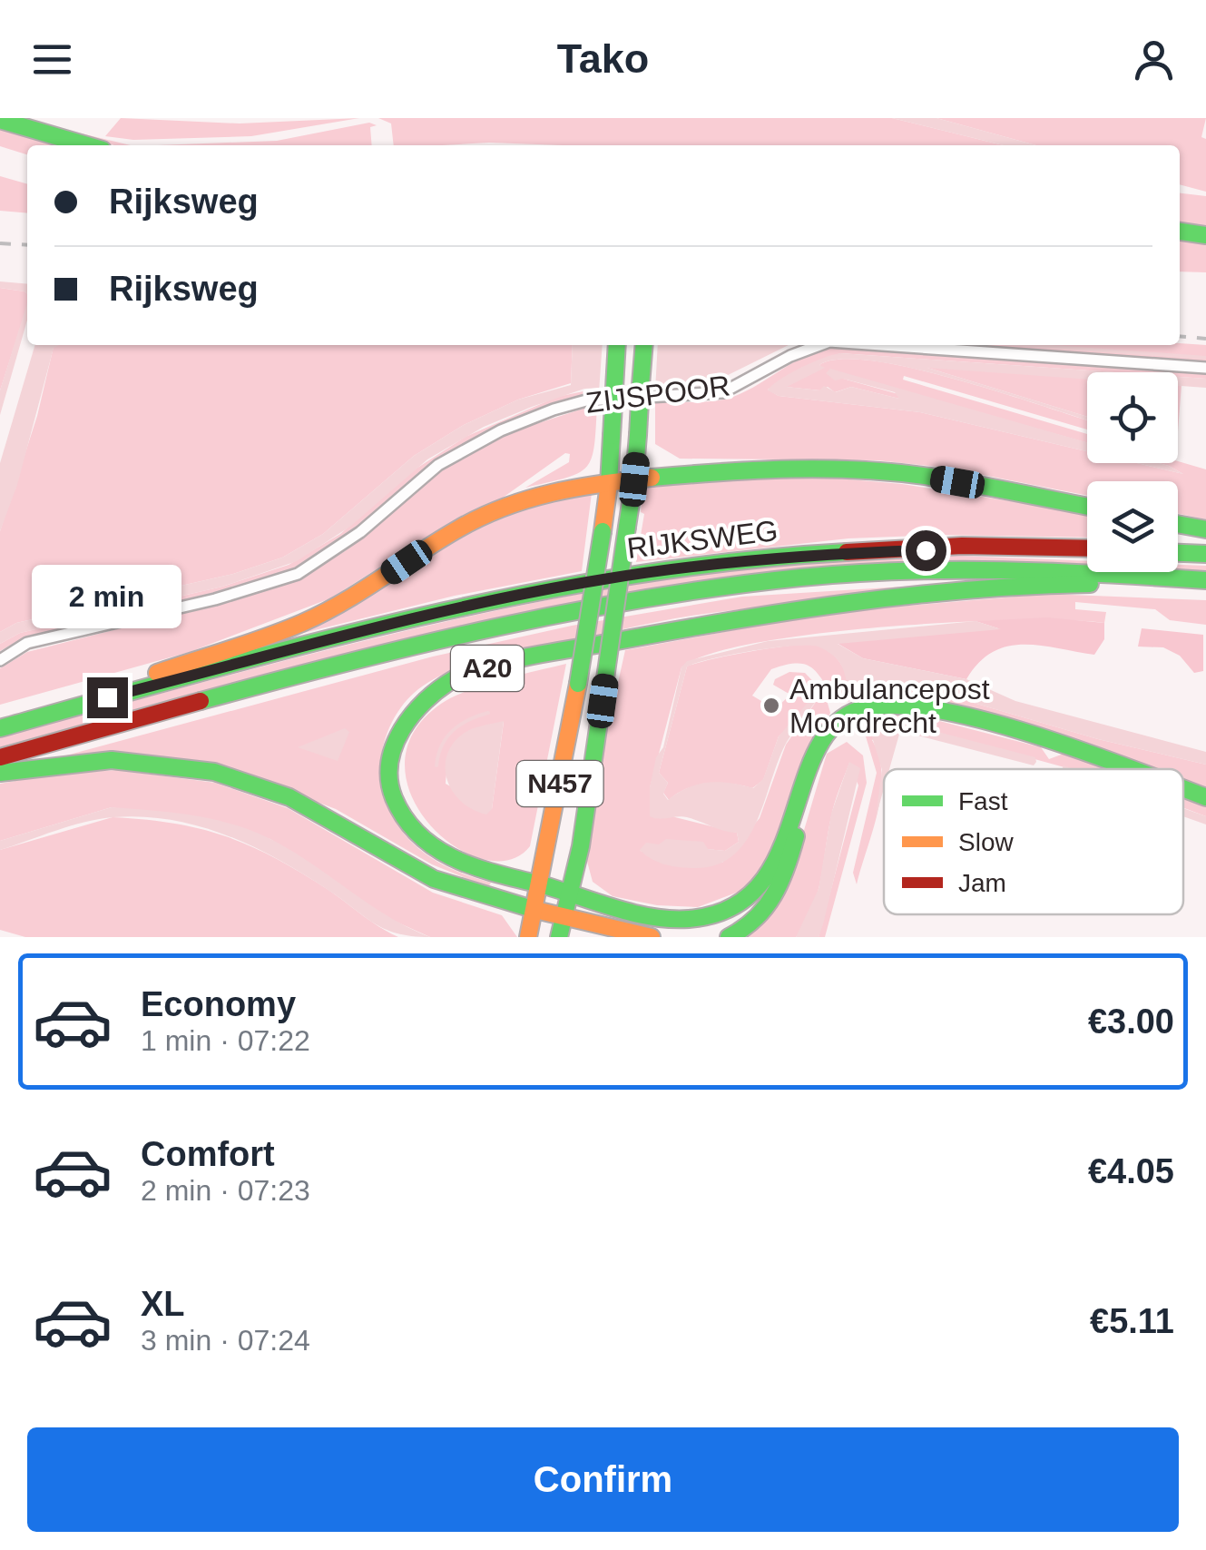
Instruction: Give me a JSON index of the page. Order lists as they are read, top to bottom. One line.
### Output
{"streets":{"main road":["RIJKSWEG","A20","N457"],"street":["ZIJSPOOR"]},"crossings":[["RIJKSWEG","A20"],["A20","N457"]],"places":["Ambulancepost Moordrecht"],"legend":["Fast","Slow","Jam"],"page":{"header":"Tako","banner":["Rijksweg","Rijksweg"],"bubble":"2 min","list":[{"name":"Economy","note":"1 min · 07:22","value":"€3.00"},{"name":"Comfort","note":"2 min · 07:23","value":"€4.05"},{"name":"XL","note":"3 min · 07:24","value":"€5.11"}],"buttons":"Confirm"}}
